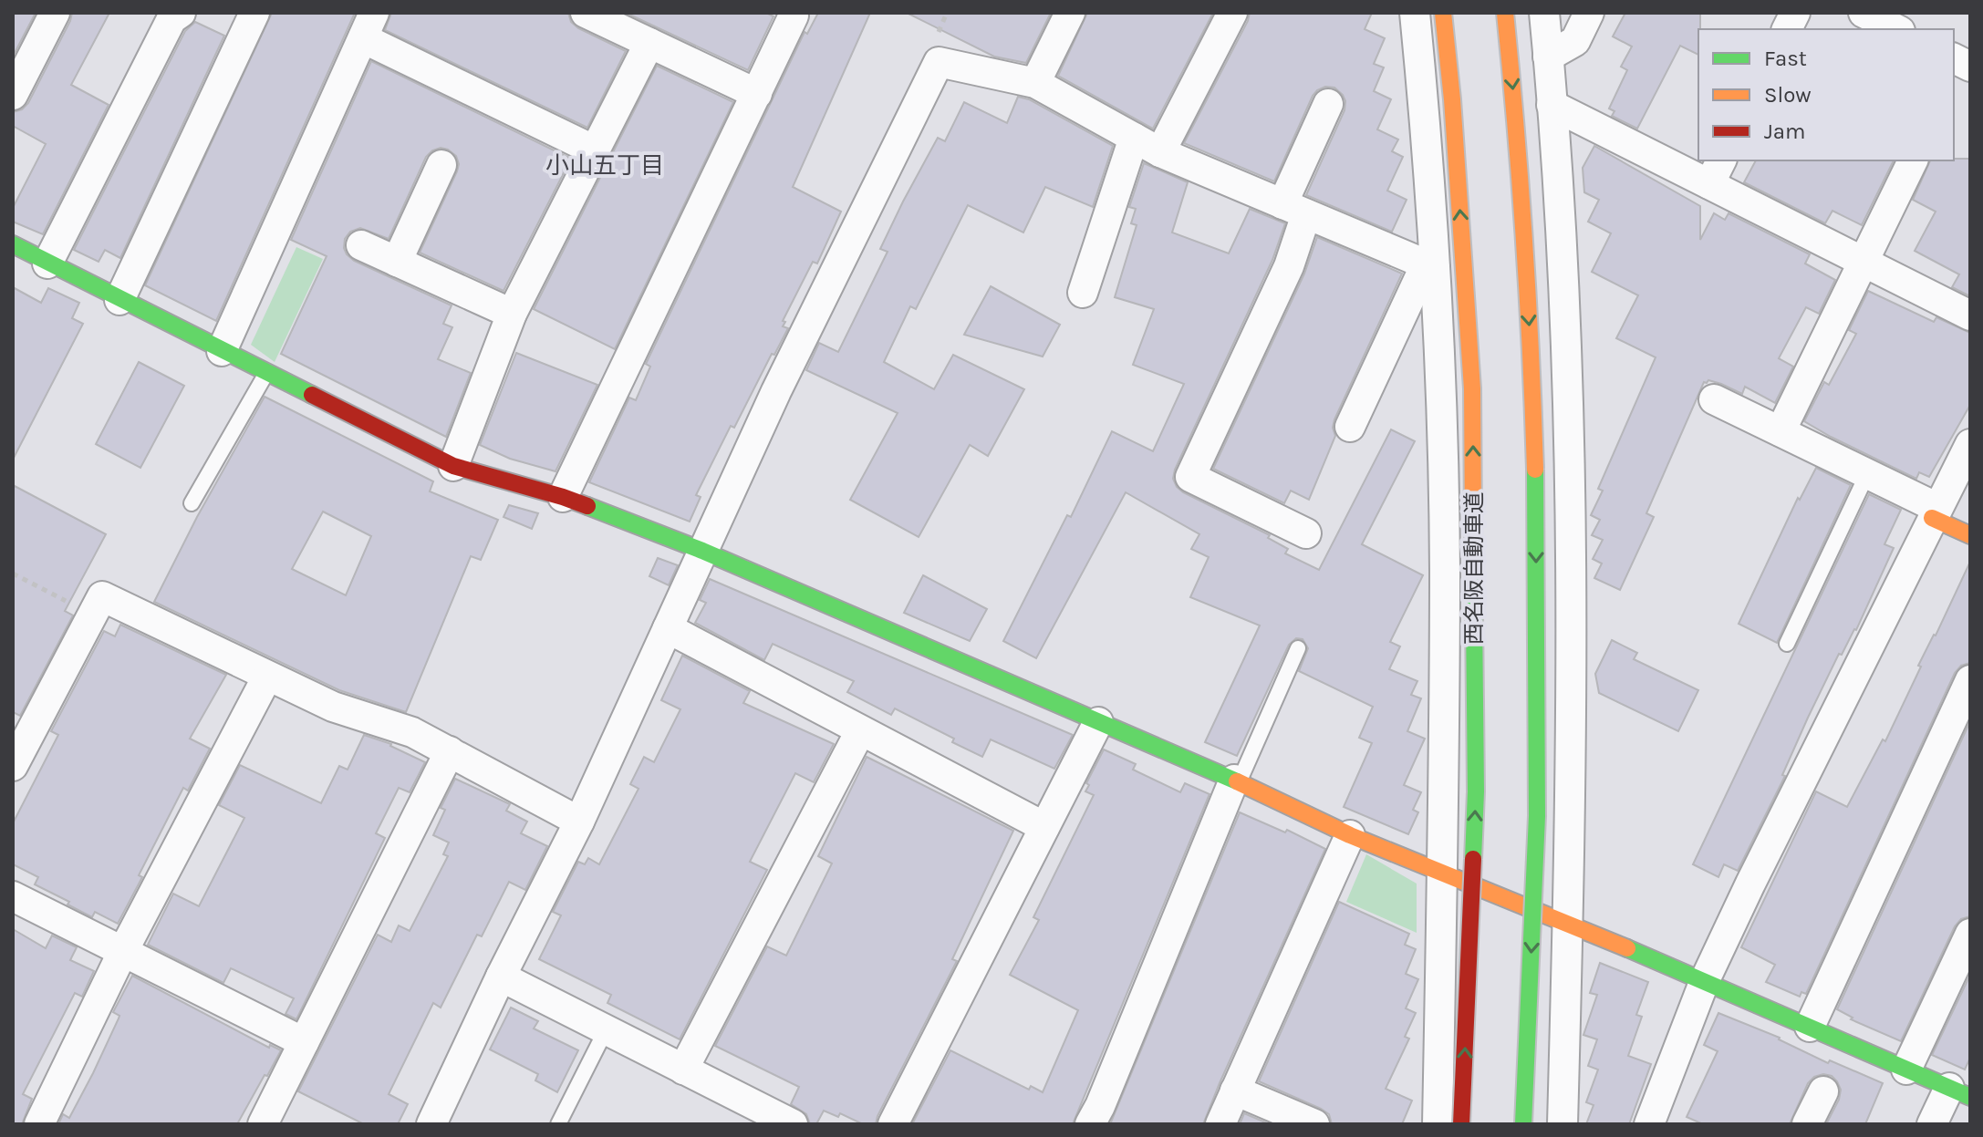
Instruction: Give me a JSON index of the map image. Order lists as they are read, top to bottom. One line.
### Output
{"streets":{"main road":["西名阪自動車道"]},"districts":["小山五丁目"],"legend":["Fast","Slow","Jam"]}
